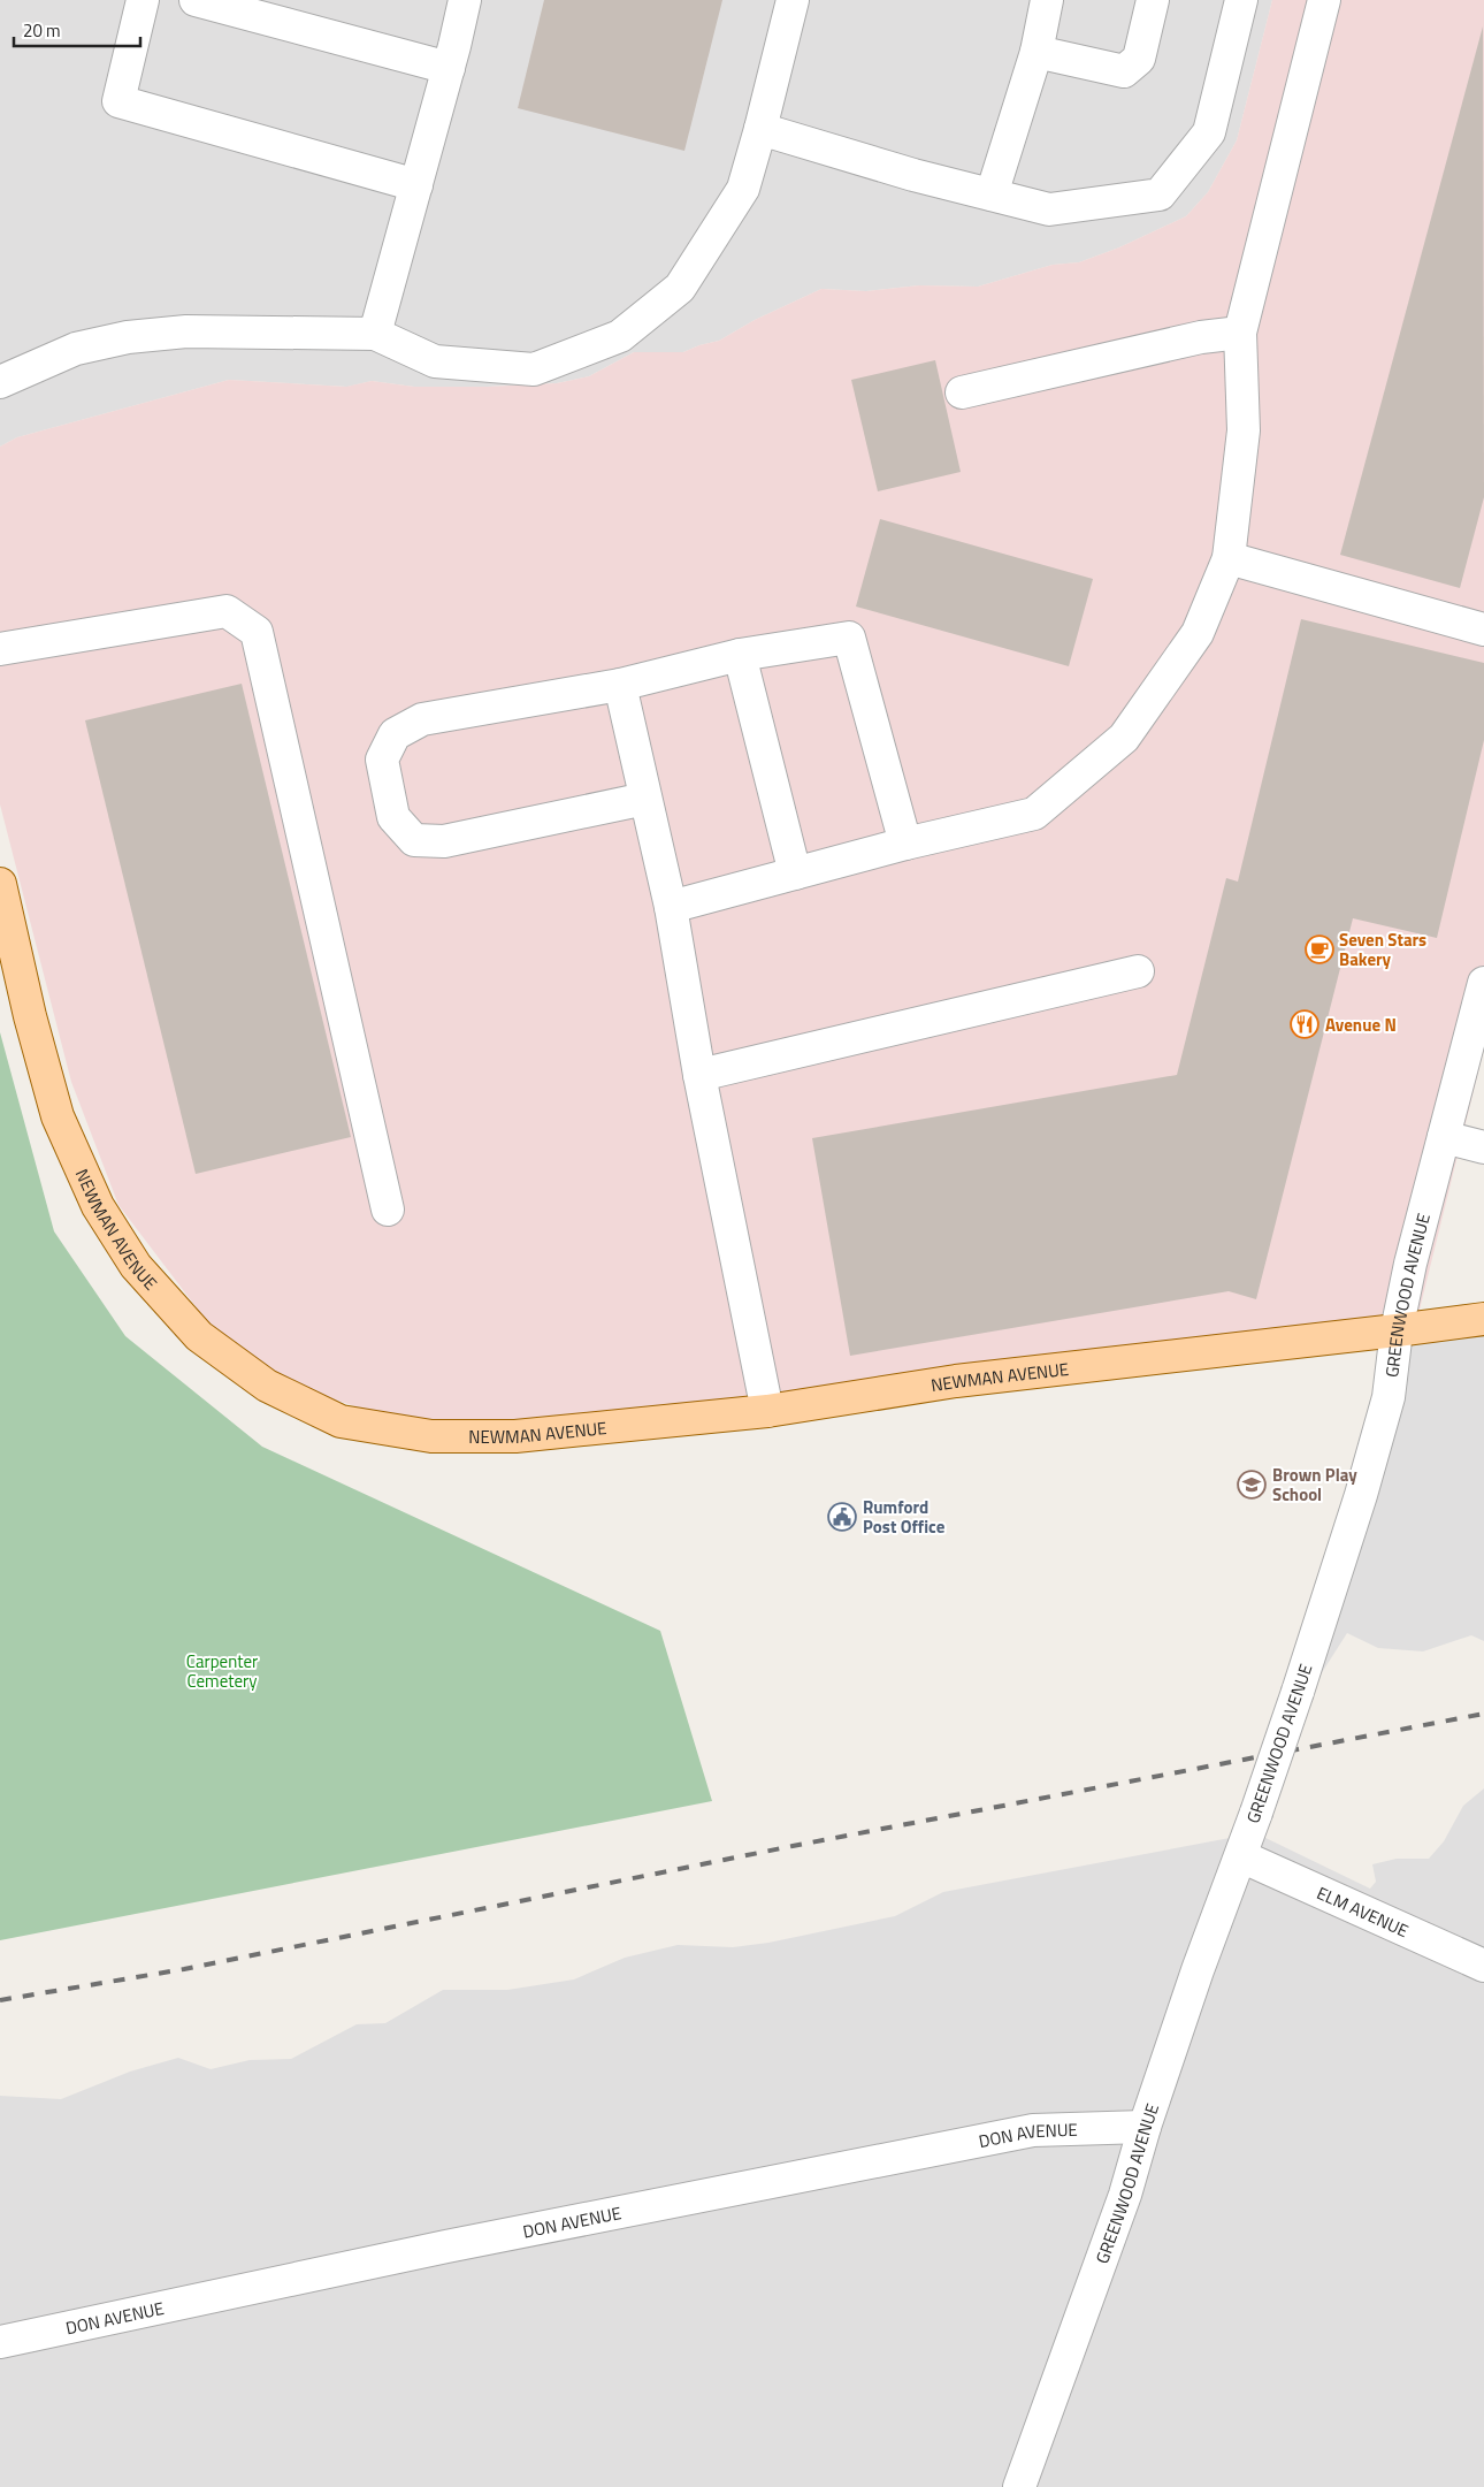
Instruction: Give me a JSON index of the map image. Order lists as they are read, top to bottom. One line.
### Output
{"streets":{"main road":["NEWMAN AVENUE"],"street":["GREENWOOD AVENUE","ELM AVENUE","DON AVENUE"]},"crossings":[["NEWMAN AVENUE","GREENWOOD AVENUE"],["GREENWOOD AVENUE","ELM AVENUE"],["GREENWOOD AVENUE","DON AVENUE"]],"parks":["Carpenter Cemetery"],"places":{"cafe":["Seven Stars Bakery"],"restaurant":["Avenue N"],"school or university":["Brown Play School"],"public building":["Rumford Post Office"]},"scale_bar":"20 m"}
